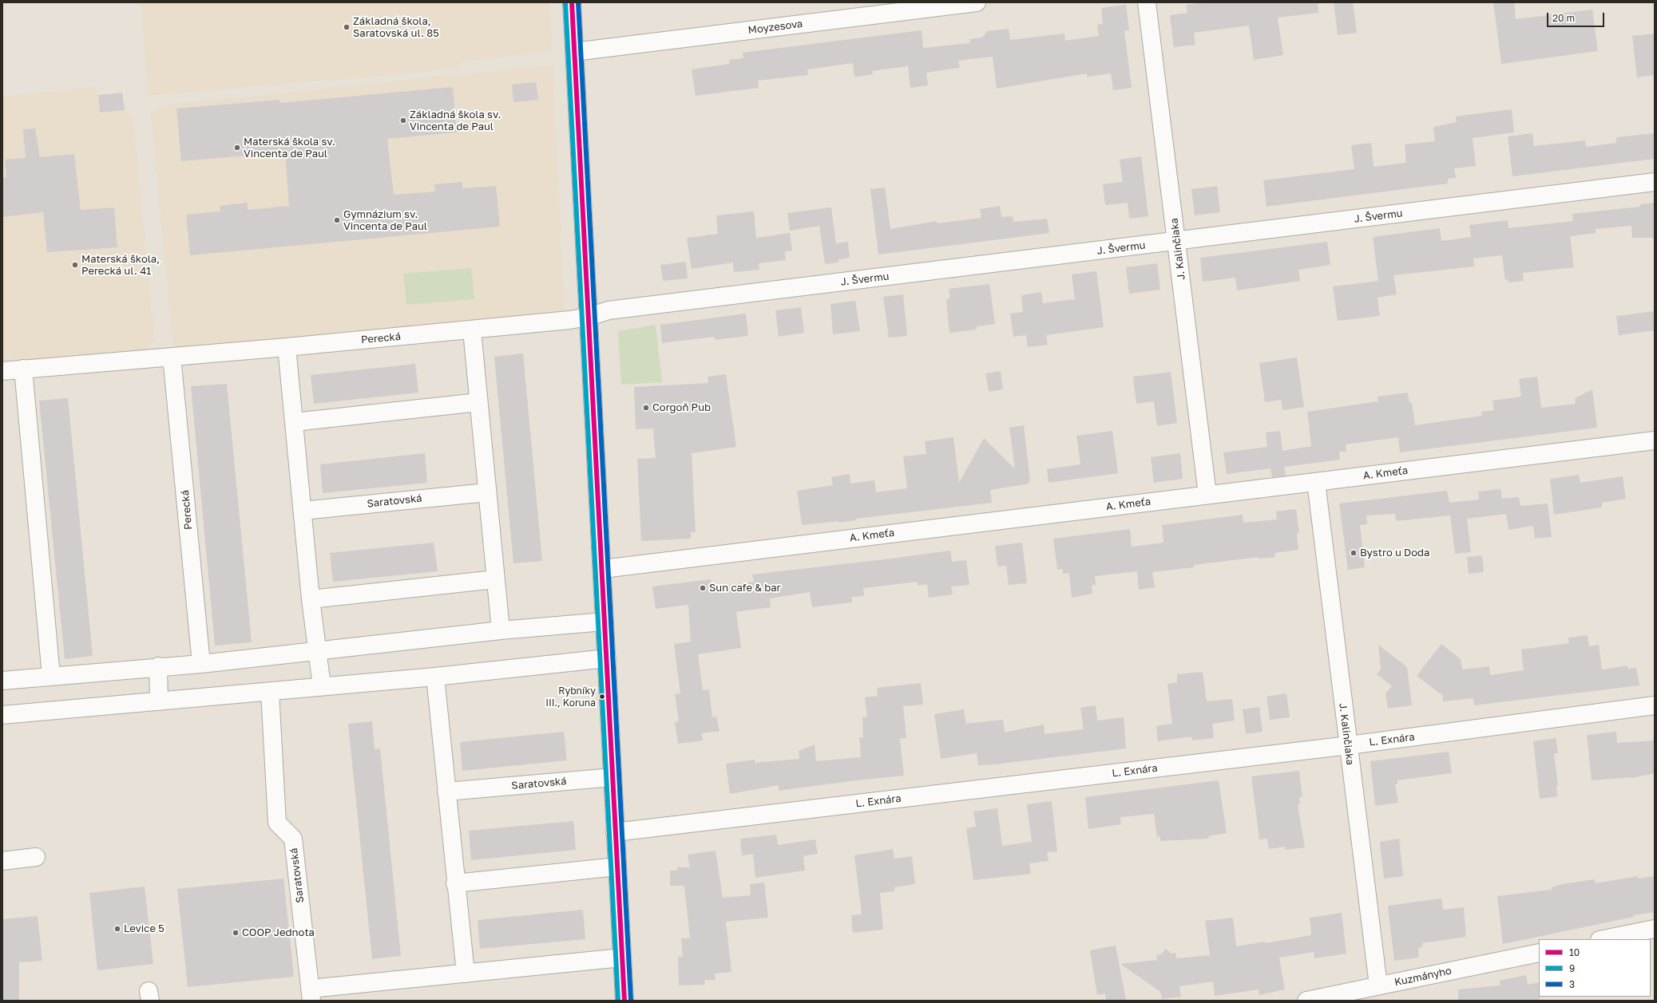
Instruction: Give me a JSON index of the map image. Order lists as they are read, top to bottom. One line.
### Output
{"streets":{"street":["Moyzesova","J. Švermu","J. Kalinčiaka","Perecká","A. Kmeťa","Saratovská","L. Exnára","Kuzmányho"]},"crossings":[["J. Švermu","J. Kalinčiaka"],["J. Švermu","Perecká"],["J. Kalinčiaka","A. Kmeťa"],["J. Kalinčiaka","L. Exnára"],["J. Kalinčiaka","Kuzmányho"]],"places":["Základná škola, Saratovská ul. 85","Základná škola sv. Vincenta de Paul","Materská škola sv. Vincenta de Paul","Gymnázium sv. Vincenta de Paul","Materská škola, Perecká ul. 41","Corgoň Pub","Bystro u Doda","Sun cafe & bar","Rybníky III., Koruna","Levice 5","COOP Jednota"],"lines":["transit line 10","transit line 9","transit line 3"],"legend":["10","9","3"],"scale_bar":"20 m"}
